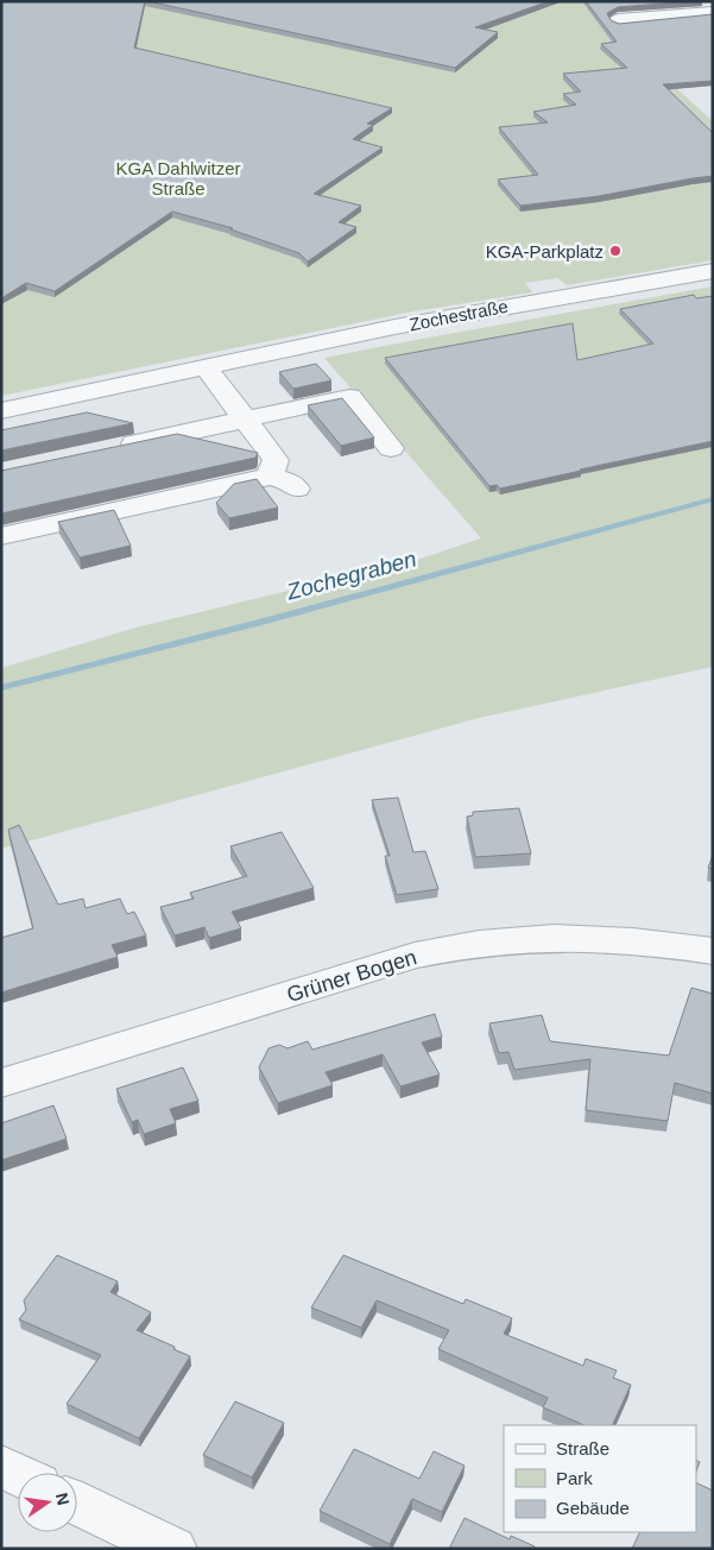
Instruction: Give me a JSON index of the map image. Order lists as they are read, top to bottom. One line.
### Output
{"streets":{"street":["Zochestraße","Grüner Bogen"]},"water":["Zochegraben"],"parks":["KGA Dahlwitzer Straße"],"places":["KGA-Parkplatz"],"legend":["Straße","Park","Gebäude"],"north":"right"}
